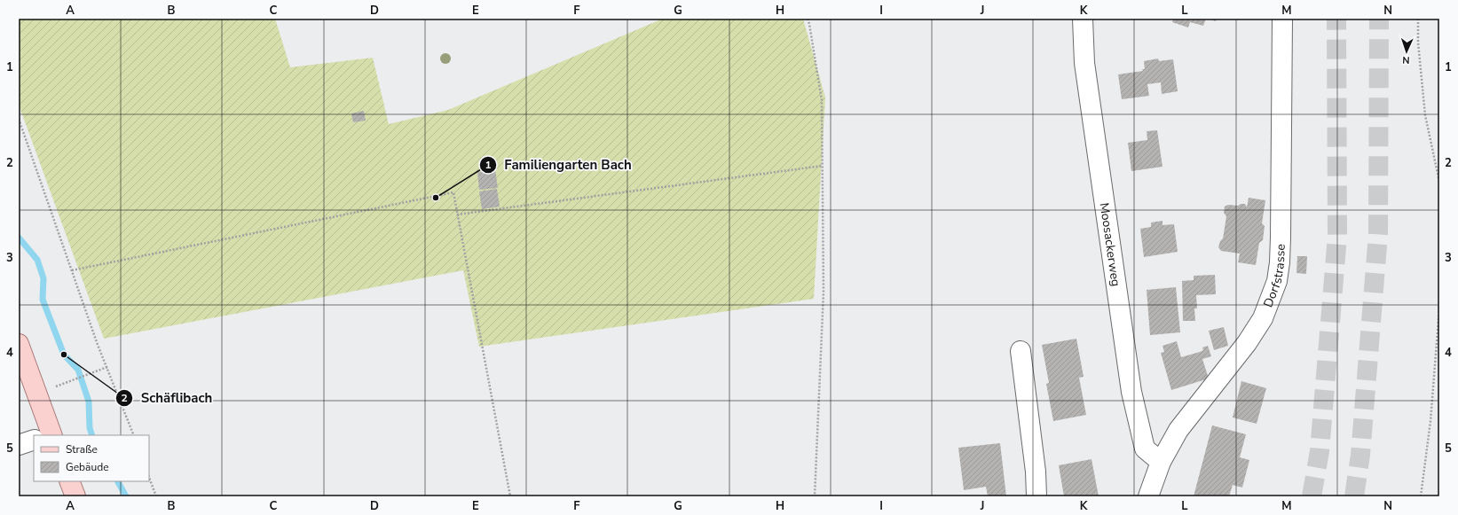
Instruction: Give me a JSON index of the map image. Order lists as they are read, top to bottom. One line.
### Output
{"streets":{"street":["Moosackerweg","Dorfstrasse"]},"crossings":[["Moosackerweg","Dorfstrasse"]],"places":["Familiengarten Bach","Schäflibach"],"legend":["Straße","Gebäude"],"north":"bottom","grid":{"columns":["A","B","C","D","E","F","G","H","I","J","K","L","M","N"],"rows":["1","2","3","4","5"]}}
